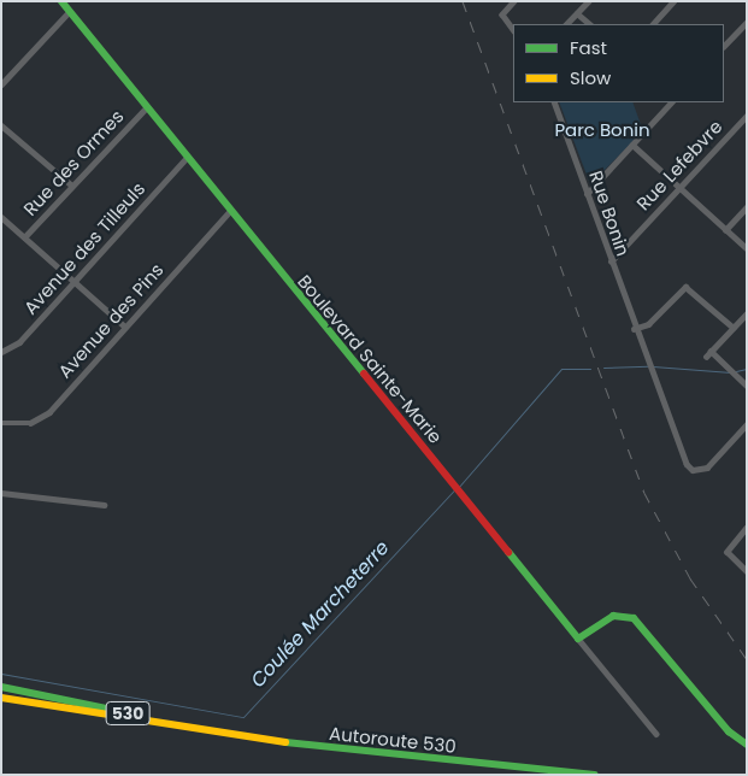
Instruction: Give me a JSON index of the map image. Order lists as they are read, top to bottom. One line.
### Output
{"streets":{"main road":["Boulevard Sainte-Marie","530","Autoroute 530"],"street":["Rue des Ormes","Rue Lefebvre","Rue Bonin","Avenue des Tilleuls","Avenue des Pins"]},"crossings":[["Rue des Ormes","Boulevard Sainte-Marie"],["Rue Lefebvre","Rue Bonin"],["Avenue des Tilleuls","Boulevard Sainte-Marie"],["Avenue des Pins","Boulevard Sainte-Marie"]],"water":["Coulée Marcheterre"],"parks":["Parc Bonin"],"legend":["Fast","Slow"]}
